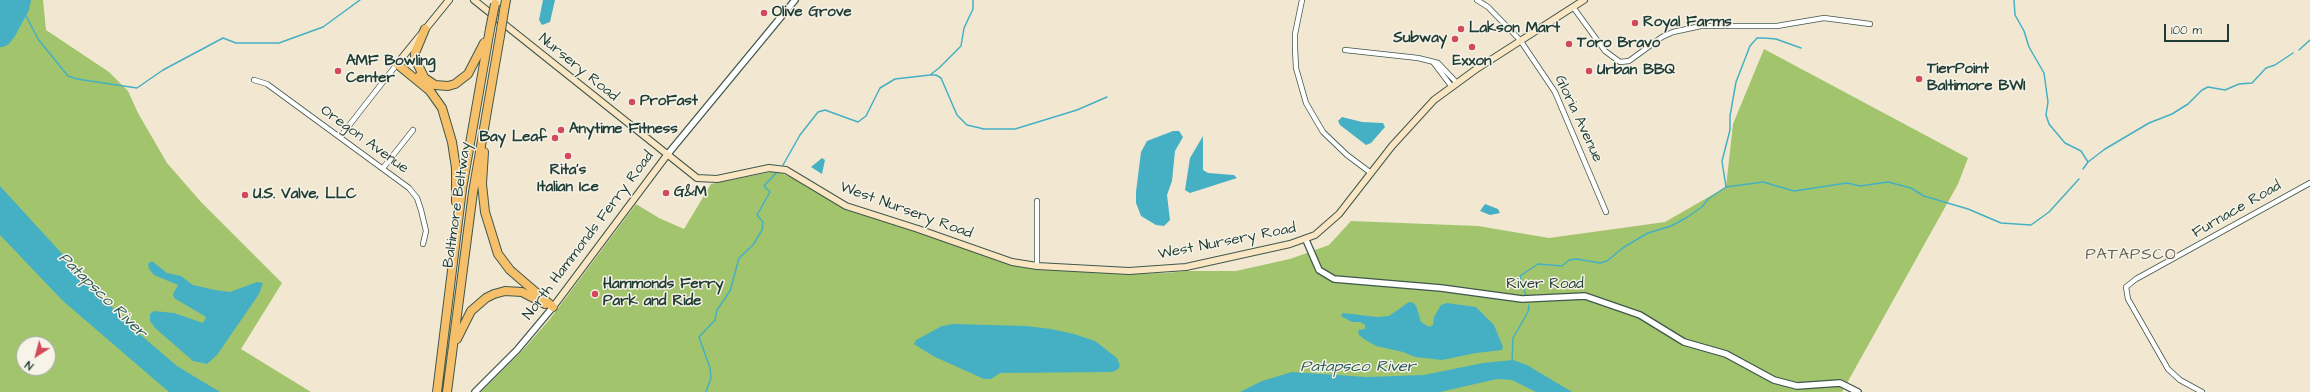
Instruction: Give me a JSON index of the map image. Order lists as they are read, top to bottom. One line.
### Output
{"streets":{"highway":["Baltimore Beltway"],"main road":["Nursery Road","West Nursery Road","North Hammonds Ferry Road"],"street":["Gloria Avenue","Oregon Avenue","Furnace Road","River Road"]},"crossings":[["Nursery Road","West Nursery Road"],["Nursery Road","North Hammonds Ferry Road"],["Gloria Avenue","West Nursery Road"],["West Nursery Road","North Hammonds Ferry Road"],["West Nursery Road","River Road"]],"districts":["PATAPSCO"],"water":["Patapsco River"],"places":["Olive Grove","Royal Farms","Lakson Mart","Subway","Toro Bravo","Exxon","AMF Bowling Center","Urban BBQ","TierPoint Baltimore BWI","ProFast","Anytime Fitness","Bay Leaf","Rita's Italian Ice","G&M","U.S. Valve, LLC","Hammonds Ferry Park and Ride"],"scale_bar":"100 m","north":"bottom left"}
